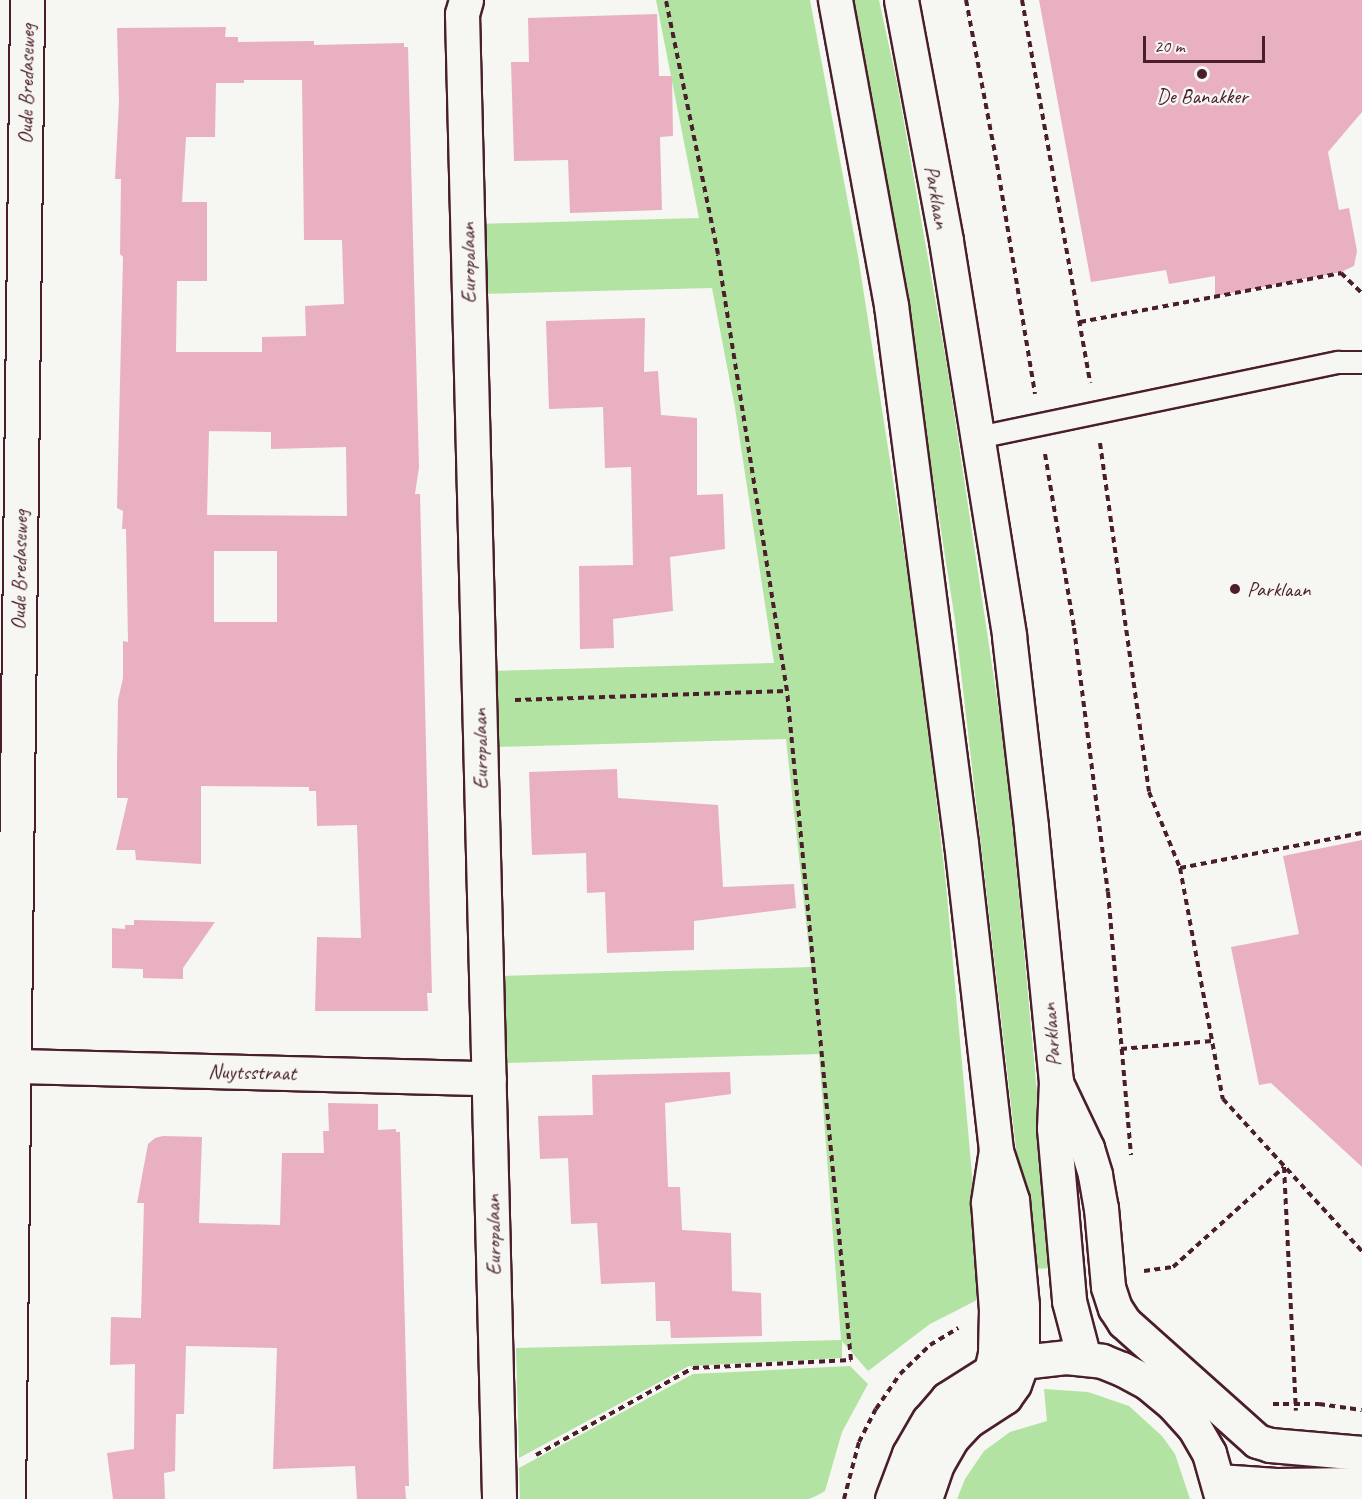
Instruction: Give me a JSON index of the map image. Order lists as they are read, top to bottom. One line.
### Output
{"streets":{"street":["Oude Bredaseweg","Parklaan","Europalaan","Nuytsstraat"]},"crossings":[["Oude Bredaseweg","Nuytsstraat"],["Europalaan","Nuytsstraat"]],"places":["De Banakker","Parklaan"],"scale_bar":"20 m"}
